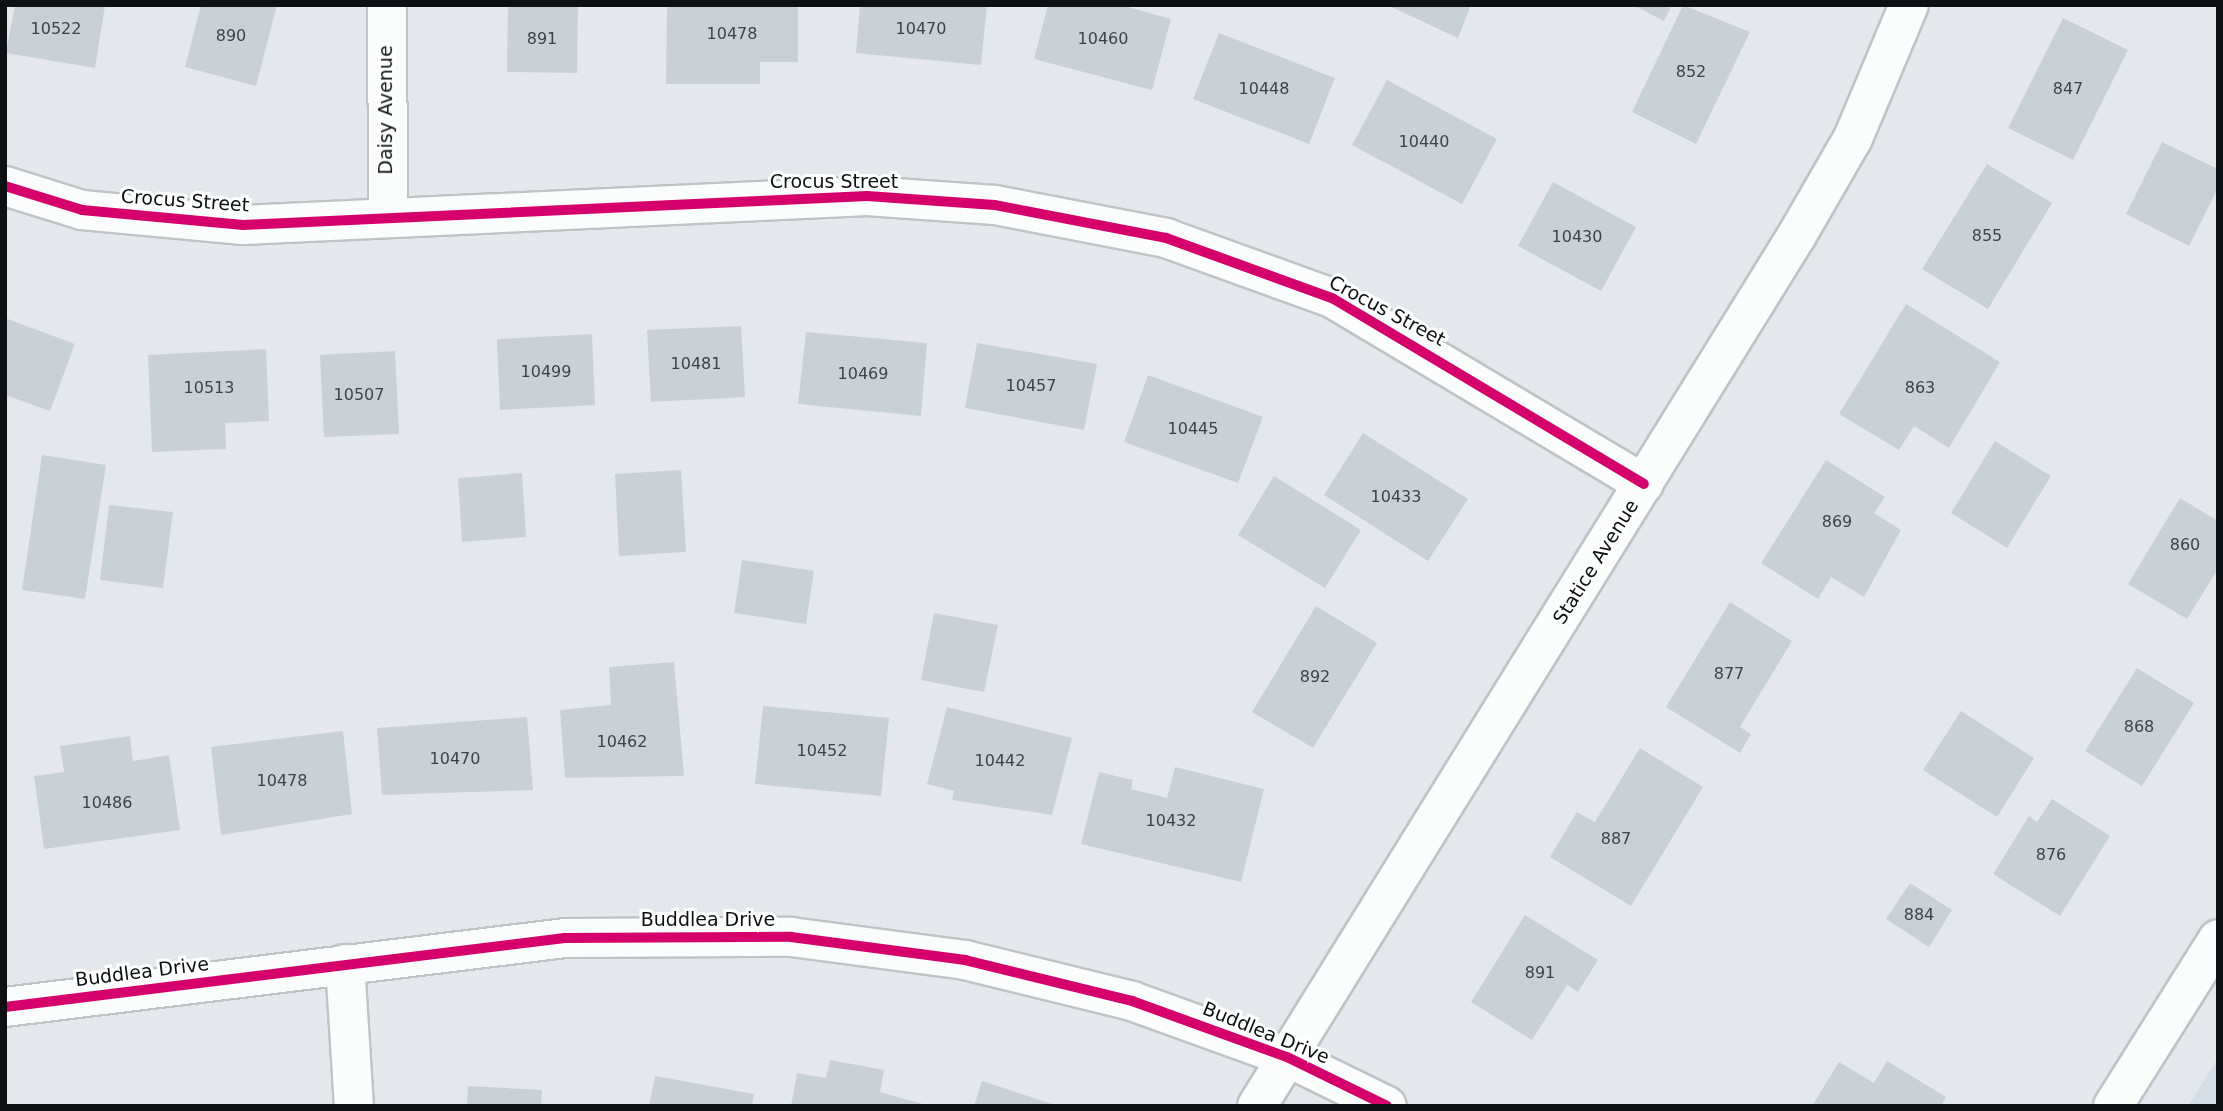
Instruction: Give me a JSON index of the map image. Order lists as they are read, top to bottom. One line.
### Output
{"streets":{"street":["Daisy Avenue","Crocus Street","Statice Avenue","Buddlea Drive"]},"crossings":[["Daisy Avenue","Crocus Street"],["Crocus Street","Statice Avenue"],["Statice Avenue","Buddlea Drive"]],"house_numbers":["10522","10470","10478","890","891","10460","852","10448","847","10440","855","10430","10481","10499","10469","10457","10513","863","10507","10445","10433","869","860","877","892","868","10462","10452","10470","10442","10478","10486","10432","887","876","884","891"]}
